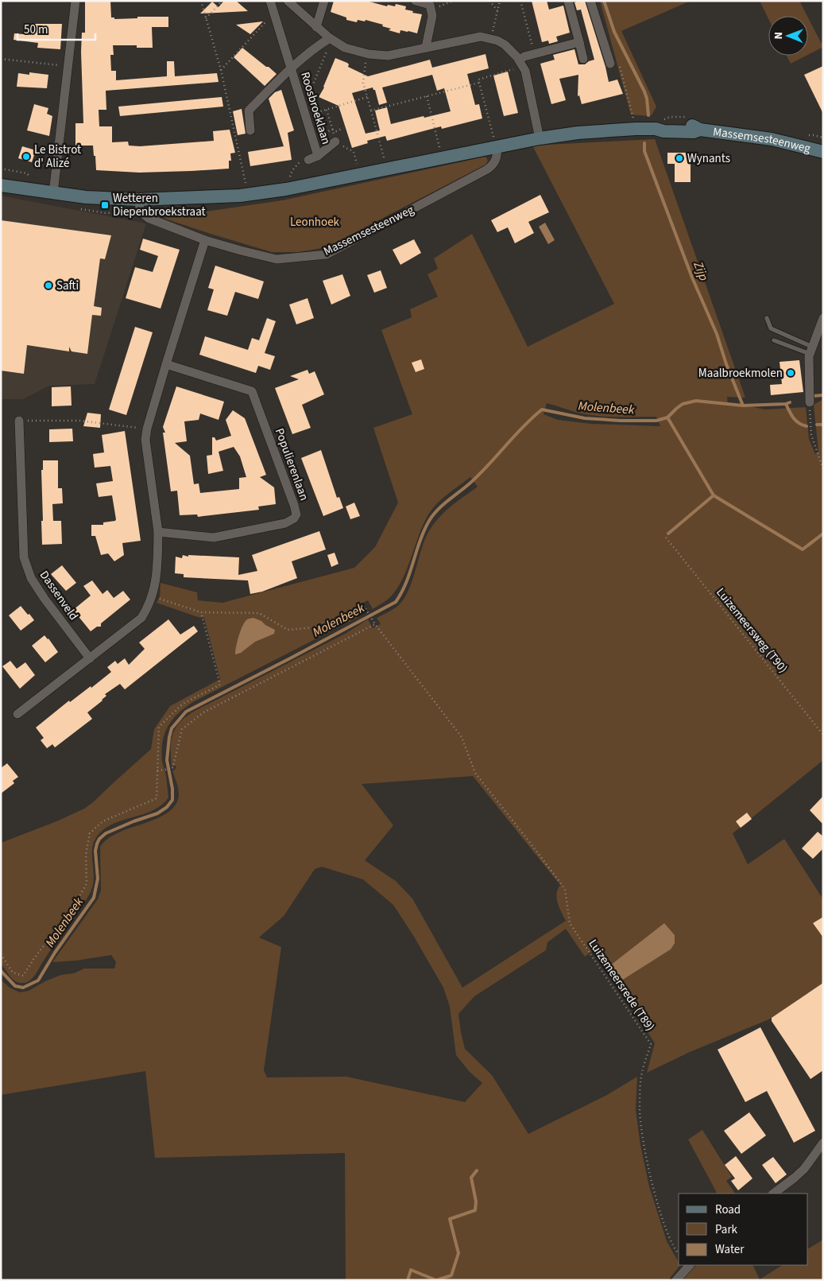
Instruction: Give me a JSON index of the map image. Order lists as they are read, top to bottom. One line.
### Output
{"streets":{"main road":["Massemsesteenweg"],"street":["Roosbroeklaan","Populierenlaan","Dassenveld"],"path":["Luizemeersweg (T90)","Luizemeersrede (T89)"]},"water":["Zijp","Molenbeek"],"parks":["Leonhoek"],"places":{"other":["Le Bistrot d' Alizé","Wynants","Safti","Maalbroekmolen"],"transit":["Wetteren Diepenbroekstraat"]},"legend":["Road","Park","Water"],"scale_bar":"50 m","north":"left"}
